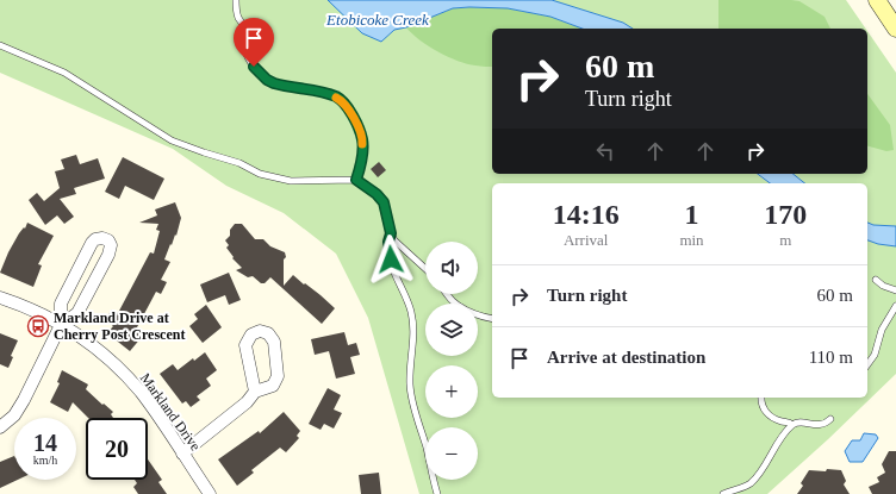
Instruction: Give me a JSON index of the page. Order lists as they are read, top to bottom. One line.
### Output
{"streets":{"street":["Markland Drive"]},"water":["Etobicoke Creek"],"places":{"bus stop":["Markland Drive at Cherry Post Crescent"]},"page":{"turn":["60 m","Turn right"],"eta":["14:16","Arrival","1","min","170","m"],"map_buttons":["+","−"],"list":[{"name":"Turn right","value":"60 m"},{"name":"Arrive at destination","value":"110 m"}],"speed":"14 km/h","limit":"20"}}
